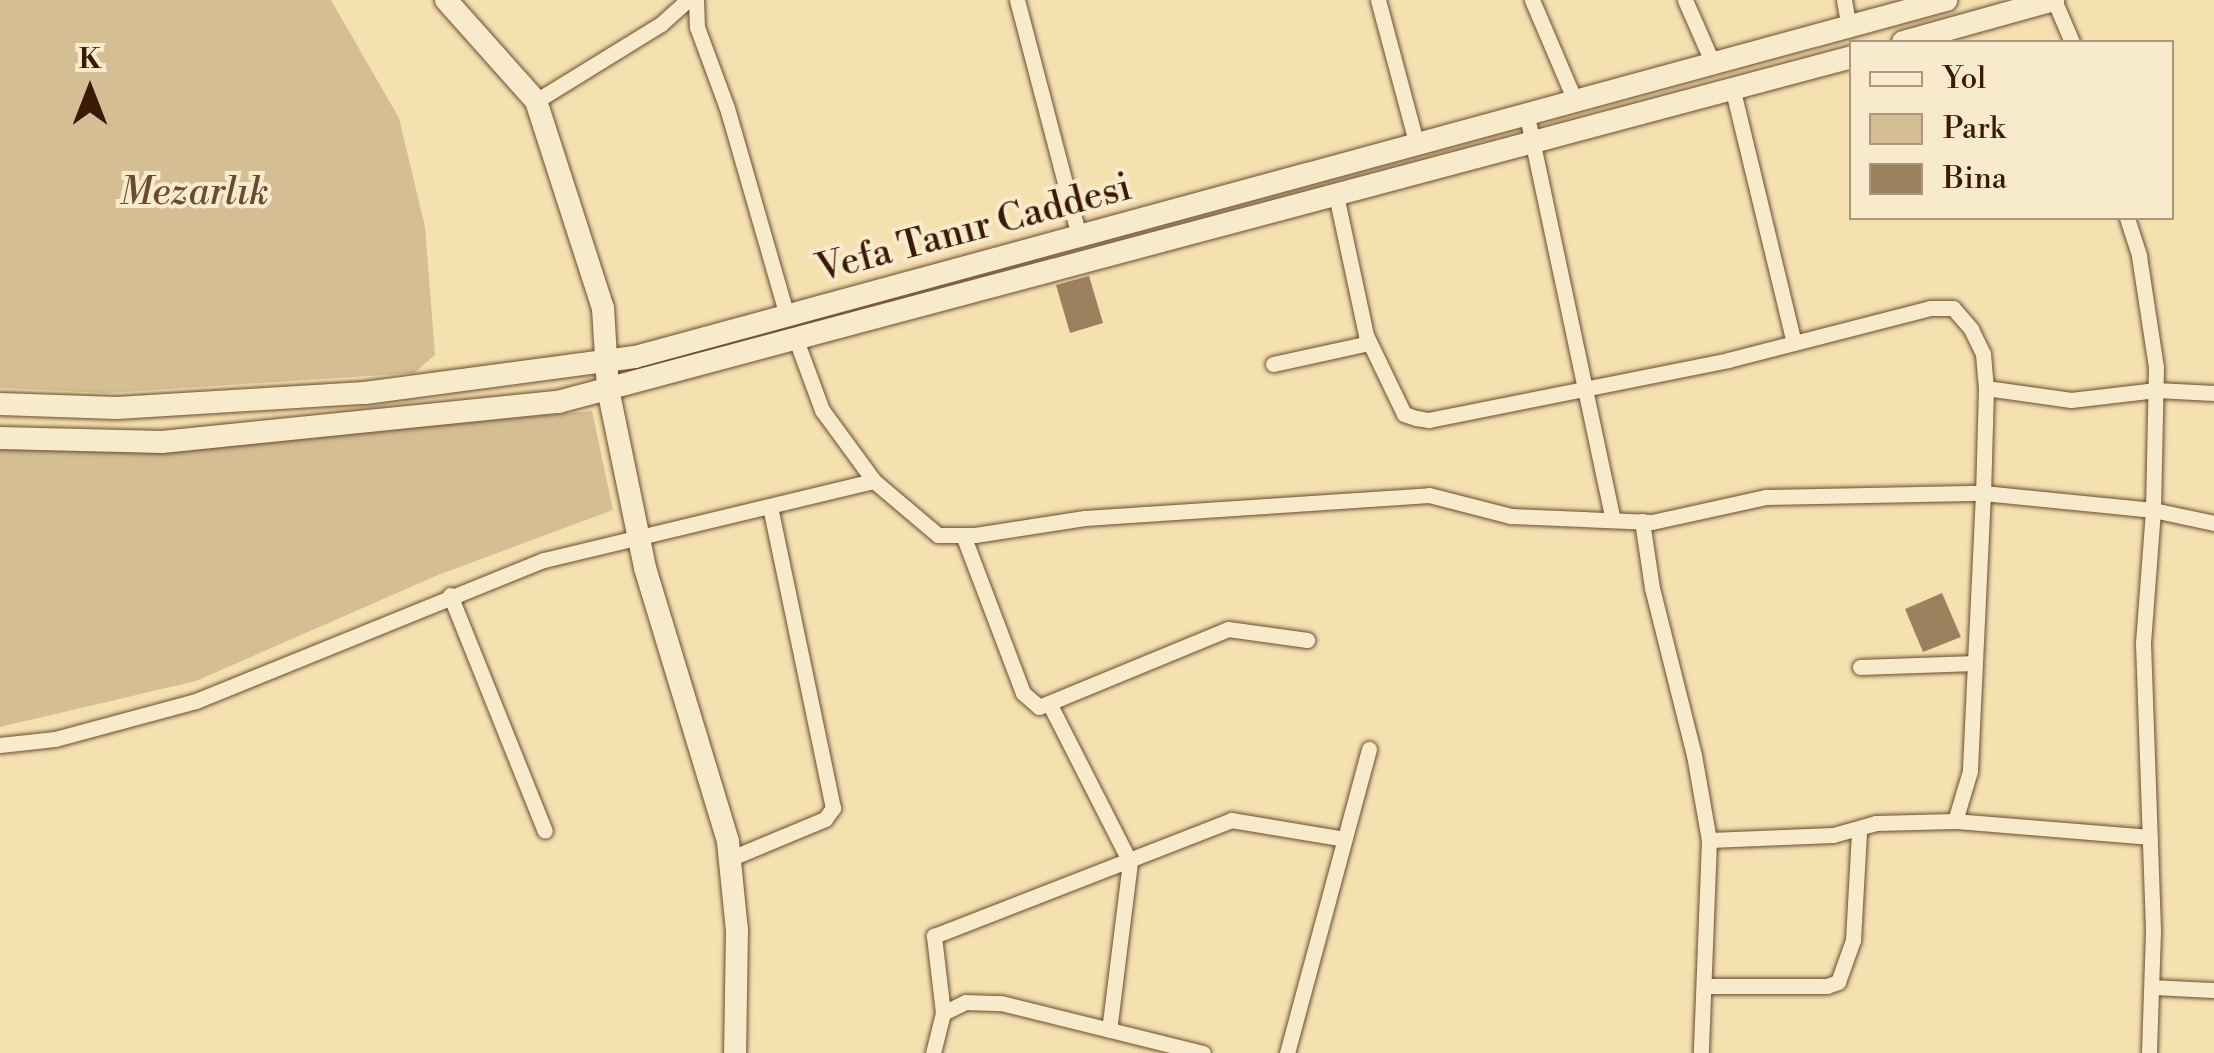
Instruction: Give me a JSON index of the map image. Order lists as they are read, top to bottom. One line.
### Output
{"streets":{"main road":["Vefa Tanır Caddesi"]},"parks":["Mezarlık"],"legend":["Yol","Park","Bina"],"north":"top"}
